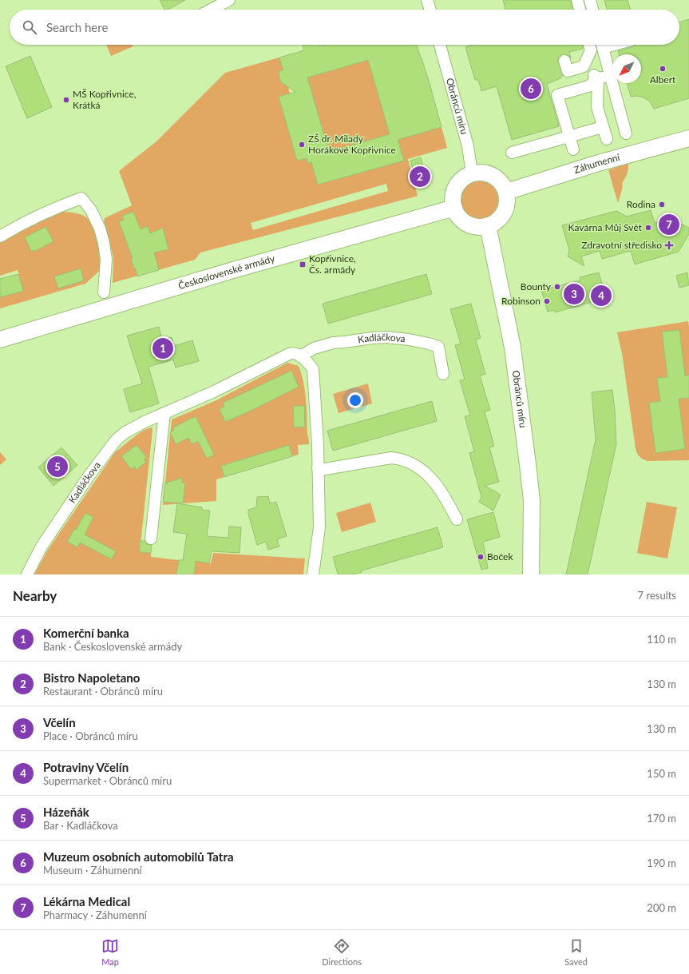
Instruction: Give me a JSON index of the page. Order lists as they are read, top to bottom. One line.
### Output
{"streets":{"main road":["Obránců míru","Záhumenní","Československé armády"],"street":["Kadláčkova"]},"crossings":[["Obránců míru","Záhumenní"],["Obránců míru","Československé armády"],["Záhumenní","Československé armády"]],"places":{"other":["Albert","MŠ Kopřivnice, Krátká","ZŠ dr. Milady Horákové Kopřivnice","Rodina","Kavárna Můj Svět","Bounty","Robinson","Boček"],"health":["Zdravotní středisko"],"transit":["Kopřivnice, Čs. armády"]},"north":"bottom left","page":{"search":"Search here","pins":["6","2","7","3","4","1","5"],"heading":["Nearby","7 results"],"list":[{"mark":"1","name":"Komerční banka","note":"Bank · Československé armády","value":"110 m"},{"mark":"2","name":"Bistro Napoletano","note":"Restaurant · Obránců míru","value":"130 m"},{"mark":"3","name":"Včelín","note":"Place · Obránců míru","value":"130 m"},{"mark":"4","name":"Potraviny Včelín","note":"Supermarket · Obránců míru","value":"150 m"},{"mark":"5","name":"Házeňák","note":"Bar · Kadláčkova","value":"170 m"},{"mark":"6","name":"Muzeum osobních automobilů Tatra","note":"Museum · Záhumenní","value":"190 m"},{"mark":"7","name":"Lékárna Medical","note":"Pharmacy · Záhumenní","value":"200 m"}],"nav":["Map","Directions","Saved"]}}
